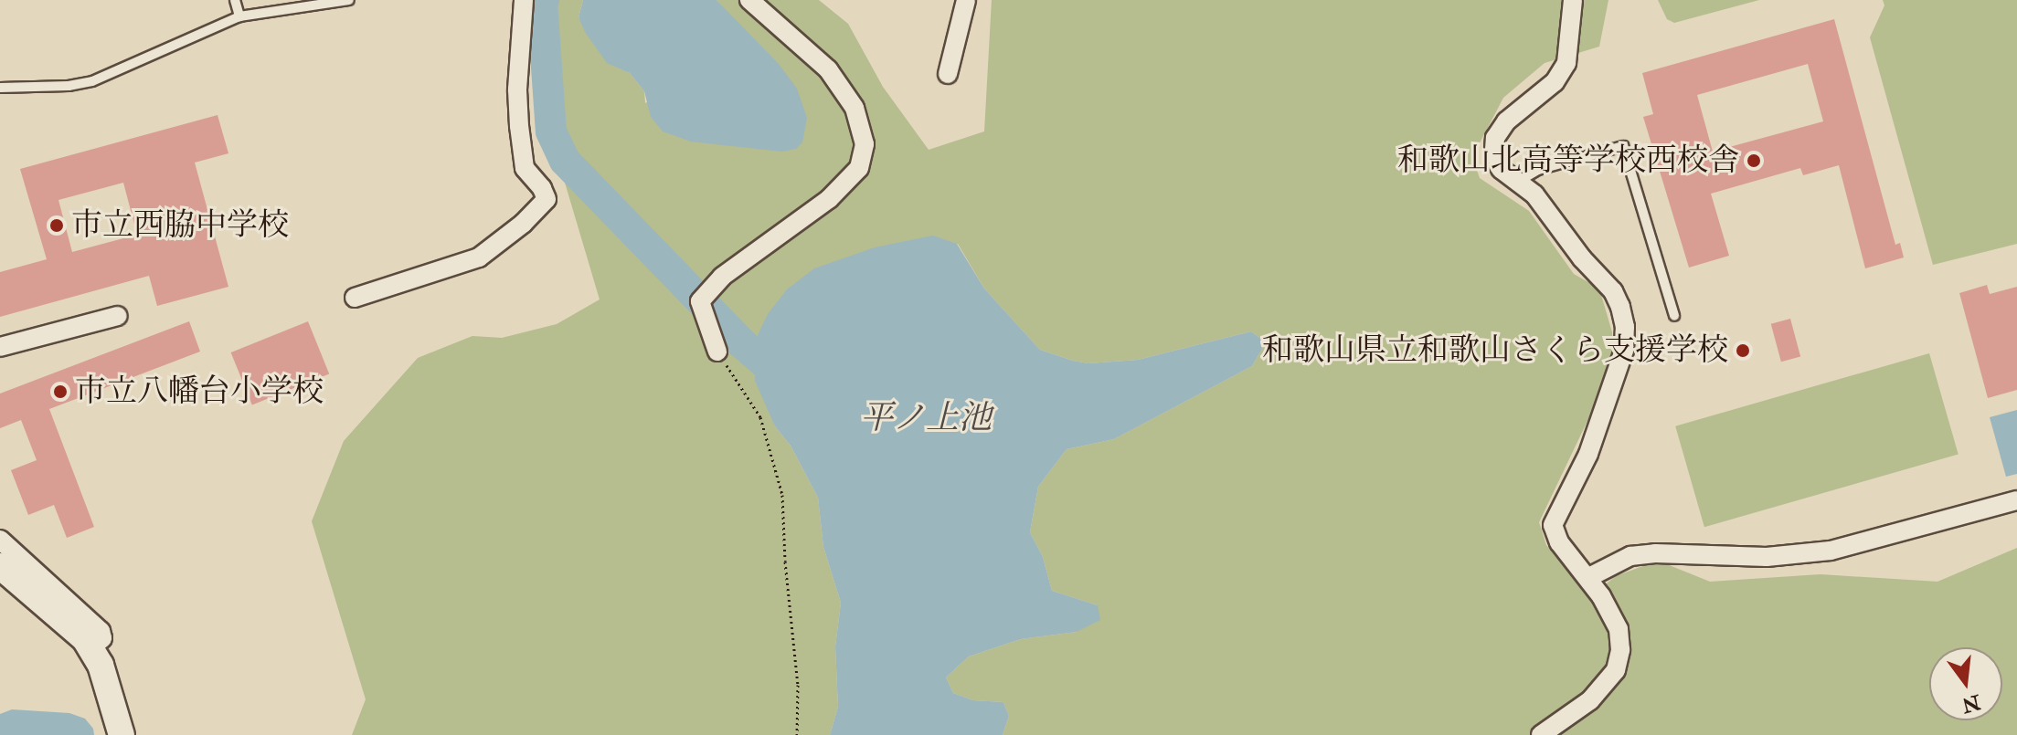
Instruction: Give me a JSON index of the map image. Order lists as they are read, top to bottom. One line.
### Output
{"water":["平ノ上池"],"places":["和歌山北高等学校西校舎","市立西脇中学校","和歌山県立和歌山さくら支援学校","市立八幡台小学校"],"north":"bottom"}
